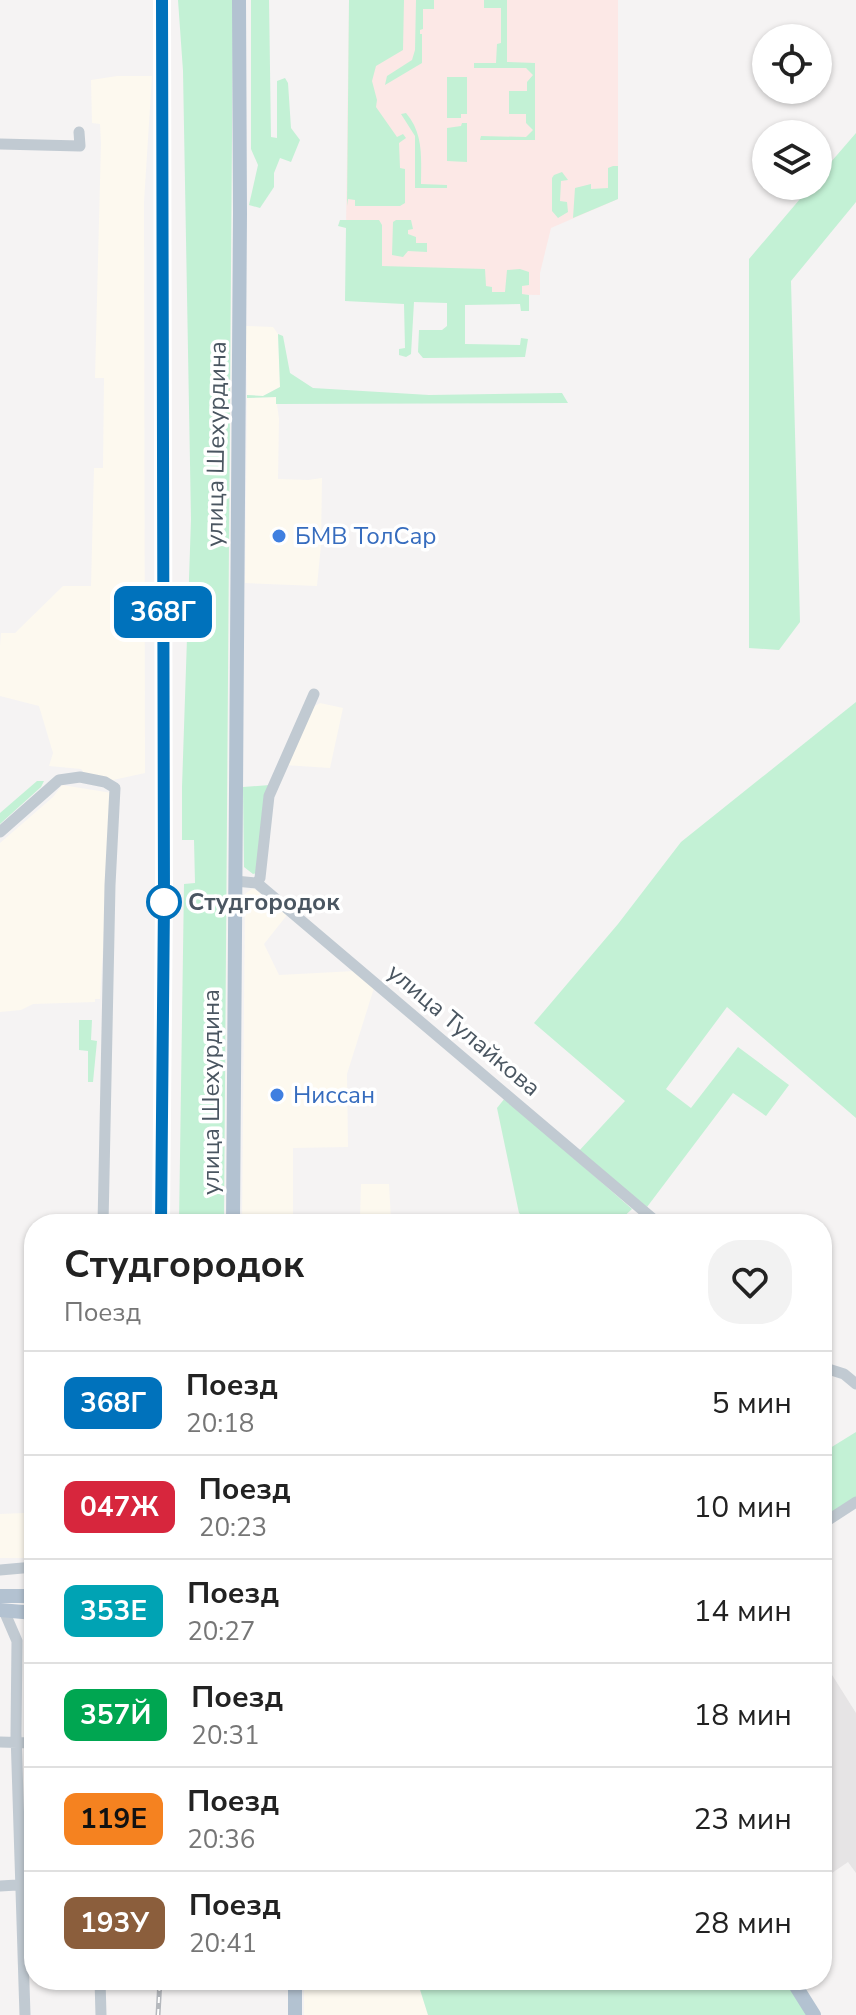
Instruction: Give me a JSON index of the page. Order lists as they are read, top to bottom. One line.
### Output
{"streets":{"main road":["улица Шехурдина"],"street":["улица Тулайкова"]},"places":["БМВ ТолСар","Студгородок","Ниссан"],"page":{"on_map":"368Г","heading":["Студгородок","Поезд"],"list":[{"mark":"368Г","name":"Поезд","note":"20:18","value":"5 мин"},{"mark":"047Ж","name":"Поезд","note":"20:23","value":"10 мин"},{"mark":"353Е","name":"Поезд","note":"20:27","value":"14 мин"},{"mark":"357Й","name":"Поезд","note":"20:31","value":"18 мин"},{"mark":"119Е","name":"Поезд","note":"20:36","value":"23 мин"},{"mark":"193У","name":"Поезд","note":"20:41","value":"28 мин"}]}}
